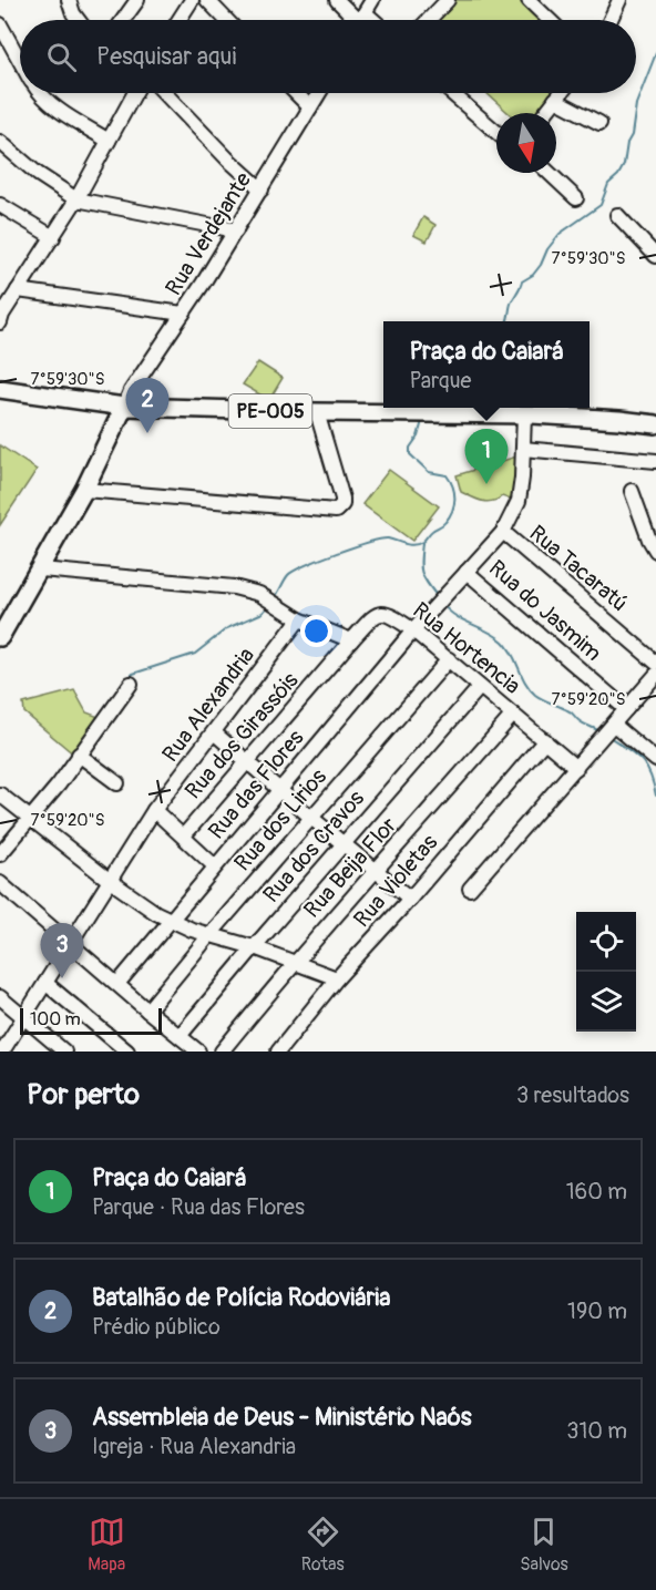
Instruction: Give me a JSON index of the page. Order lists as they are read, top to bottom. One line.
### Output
{"streets":{"main road":["PE-005"],"street":["Rua Verdejante","Rua Tacaratú","Rua do Jasmim","Rua Hortencia","Rua Alexandria","Rua dos Girassóis","Rua das Flores","Rua dos Lirios","Rua dos Cravos","Rua Beija Flor","Rua Violetas"]},"crossings":[["Rua Verdejante","PE-005"],["Rua do Jasmim","Rua das Flores"],["Rua Hortencia","Rua dos Girassóis"],["Rua Hortencia","Rua das Flores"],["Rua Hortencia","Rua dos Lirios"],["Rua Hortencia","Rua dos Cravos"],["Rua Hortencia","Rua Beija Flor"],["Rua Hortencia","Rua Violetas"]],"scale_bar":"100 m","north":"bottom","page":{"search":"Pesquisar aqui","popup":["Praça do Caiará","Parque"],"pins":["2","1","3"],"scale":"100 m","heading":["Por perto","3 resultados"],"list":[{"mark":"1","name":"Praça do Caiará","note":"Parque · Rua das Flores","value":"160 m"},{"mark":"2","name":"Batalhão de Polícia Rodoviária","note":"Prédio público","value":"190 m"},{"mark":"3","name":"Assembleia de Deus - Ministério Naós","note":"Igreja · Rua Alexandria","value":"310 m"}],"nav":["Mapa","Rotas","Salvos"]},"coordinates":["7°59'30\"S","7°59'20\"S"]}
